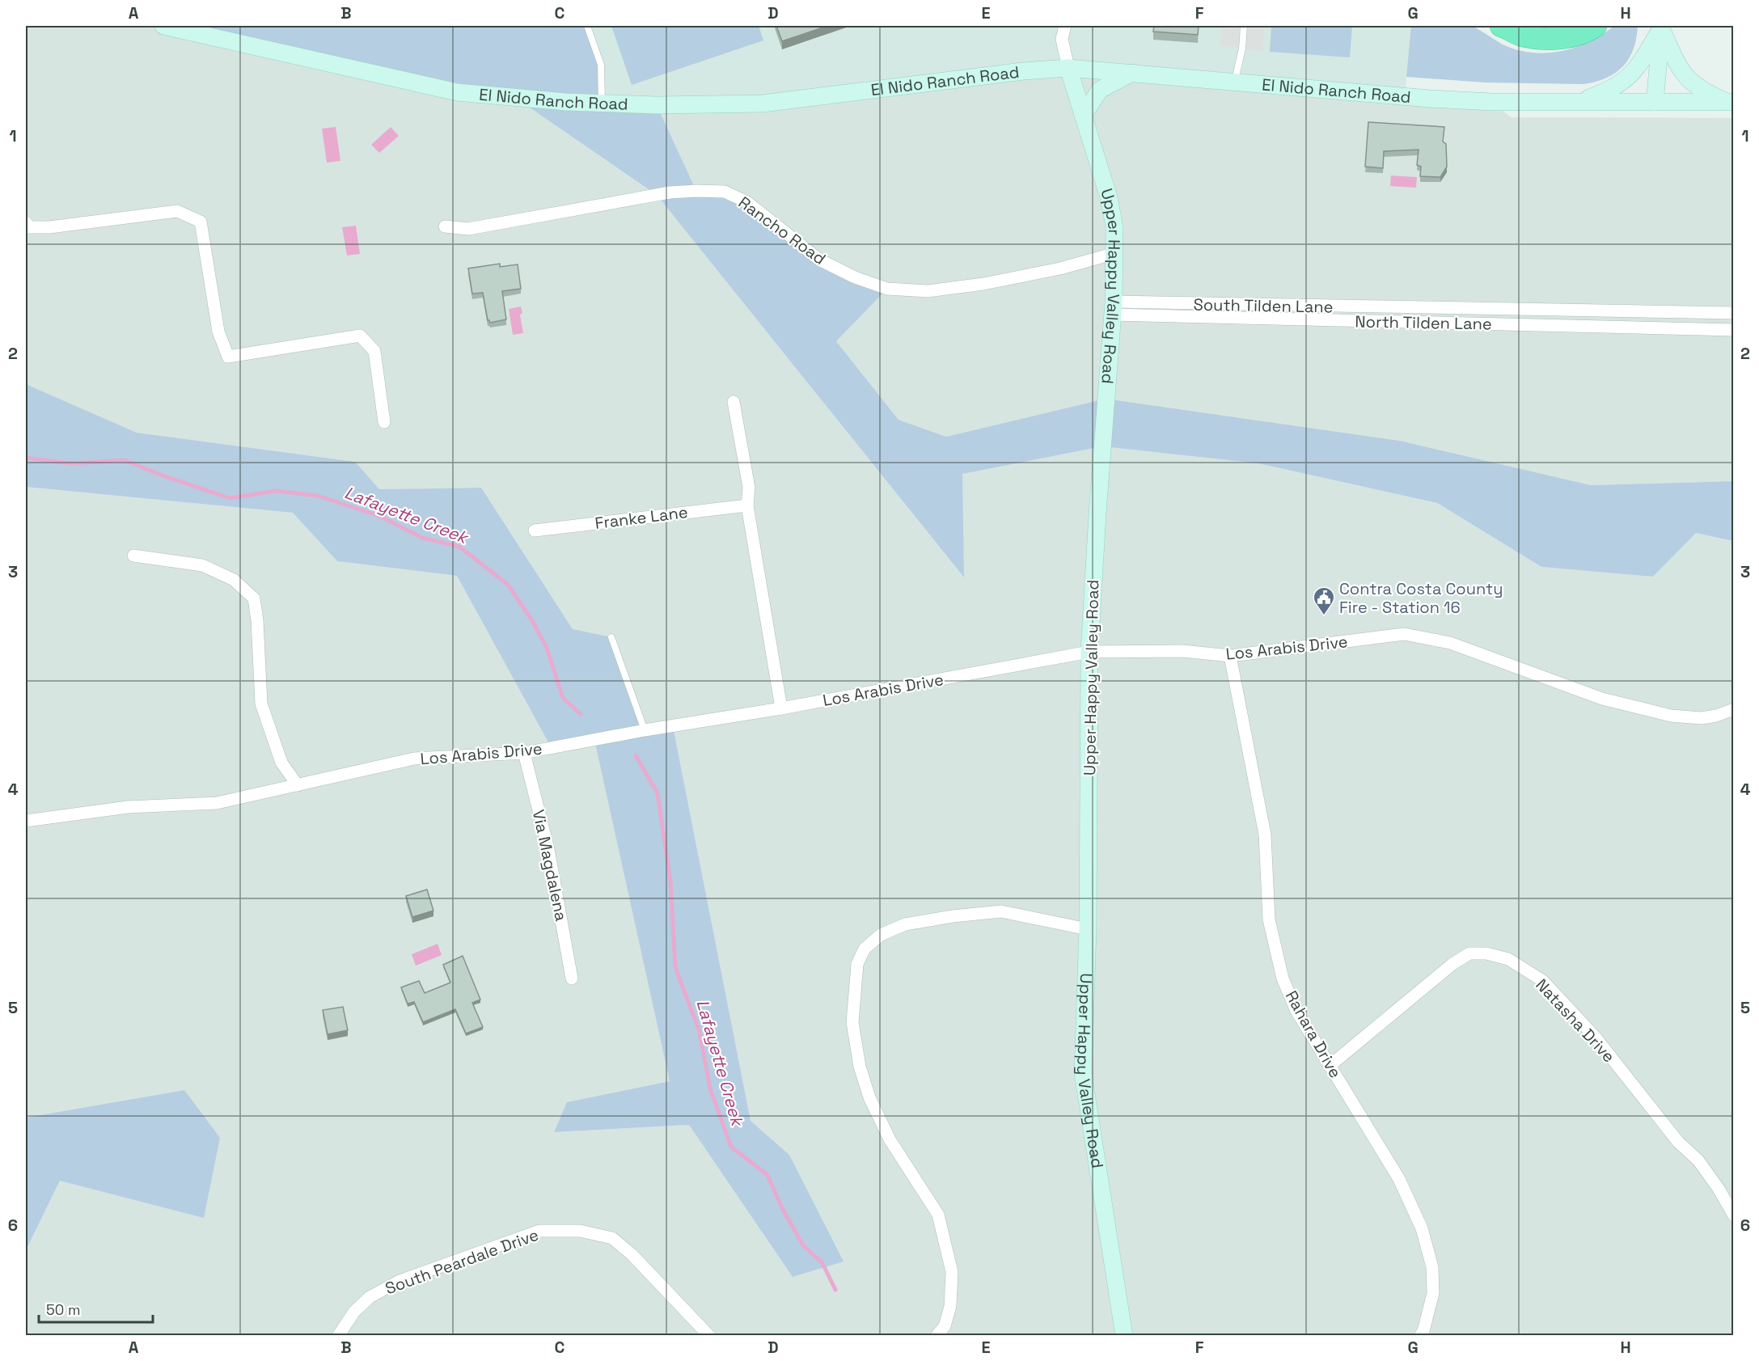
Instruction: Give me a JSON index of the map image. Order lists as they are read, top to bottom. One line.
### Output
{"streets":{"street":["El Nido Ranch Road","Rancho Road","Upper Happy Valley Road","South Tilden Lane","North Tilden Lane","Franke Lane","Los Arabis Drive","Via Magdalena","Natasha Drive","Rahara Drive","South Peardale Drive"]},"crossings":[["El Nido Ranch Road","Upper Happy Valley Road"],["Rancho Road","Upper Happy Valley Road"],["Upper Happy Valley Road","South Tilden Lane"],["Upper Happy Valley Road","North Tilden Lane"],["Upper Happy Valley Road","Los Arabis Drive"],["South Tilden Lane","North Tilden Lane"],["Los Arabis Drive","Via Magdalena"],["Los Arabis Drive","Rahara Drive"],["Natasha Drive","Rahara Drive"]],"water":["Lafayette Creek"],"places":{"public building":["Contra Costa County Fire - Station 16"]},"scale_bar":"50 m","grid":{"columns":["A","B","C","D","E","F","G","H"],"rows":["1","2","3","4","5","6"]}}
